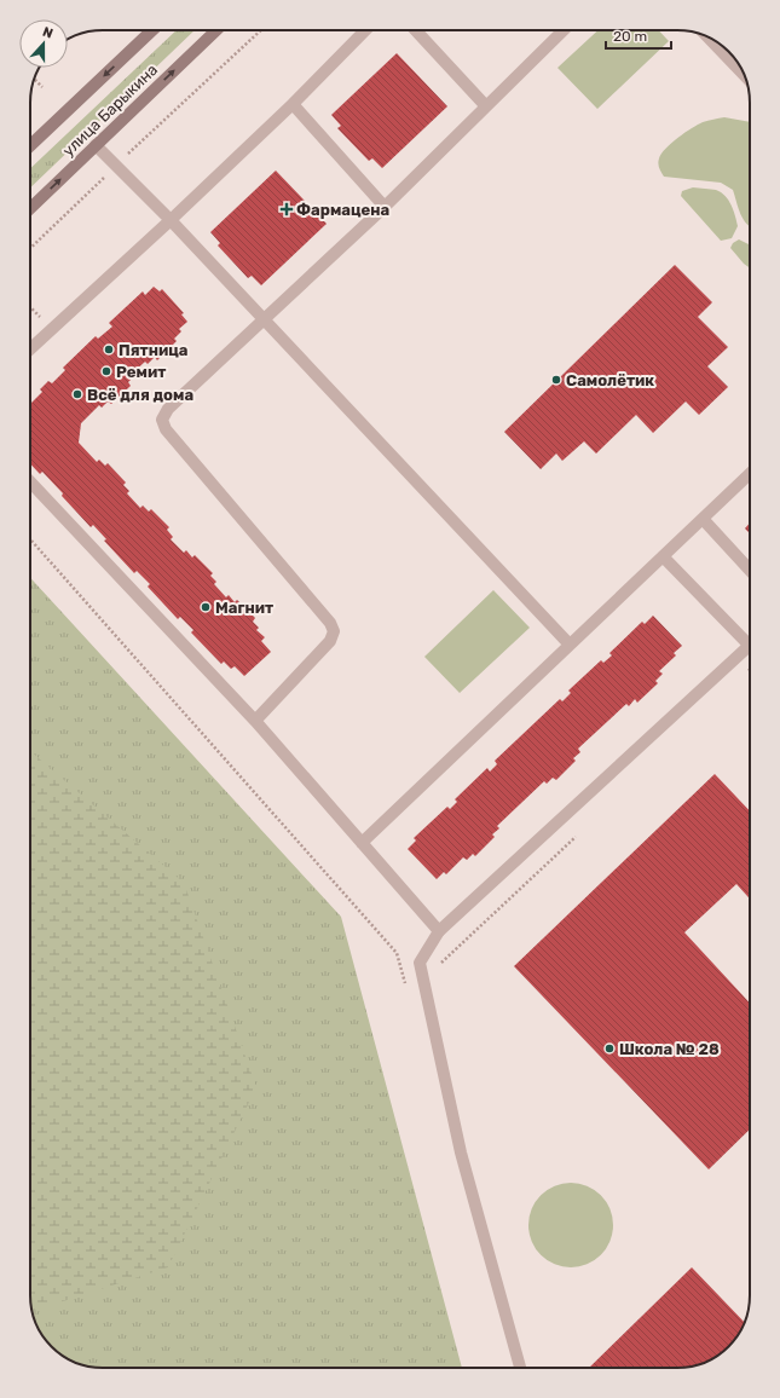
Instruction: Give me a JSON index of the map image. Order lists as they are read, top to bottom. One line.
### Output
{"streets":{"street":["улица Барыкина"]},"places":{"health":["Фармацена"],"other":["Пятница","Ремит","Самолётик","Всё для дома","Магнит","Школа № 28"]},"scale_bar":"20 m","north":"top"}
